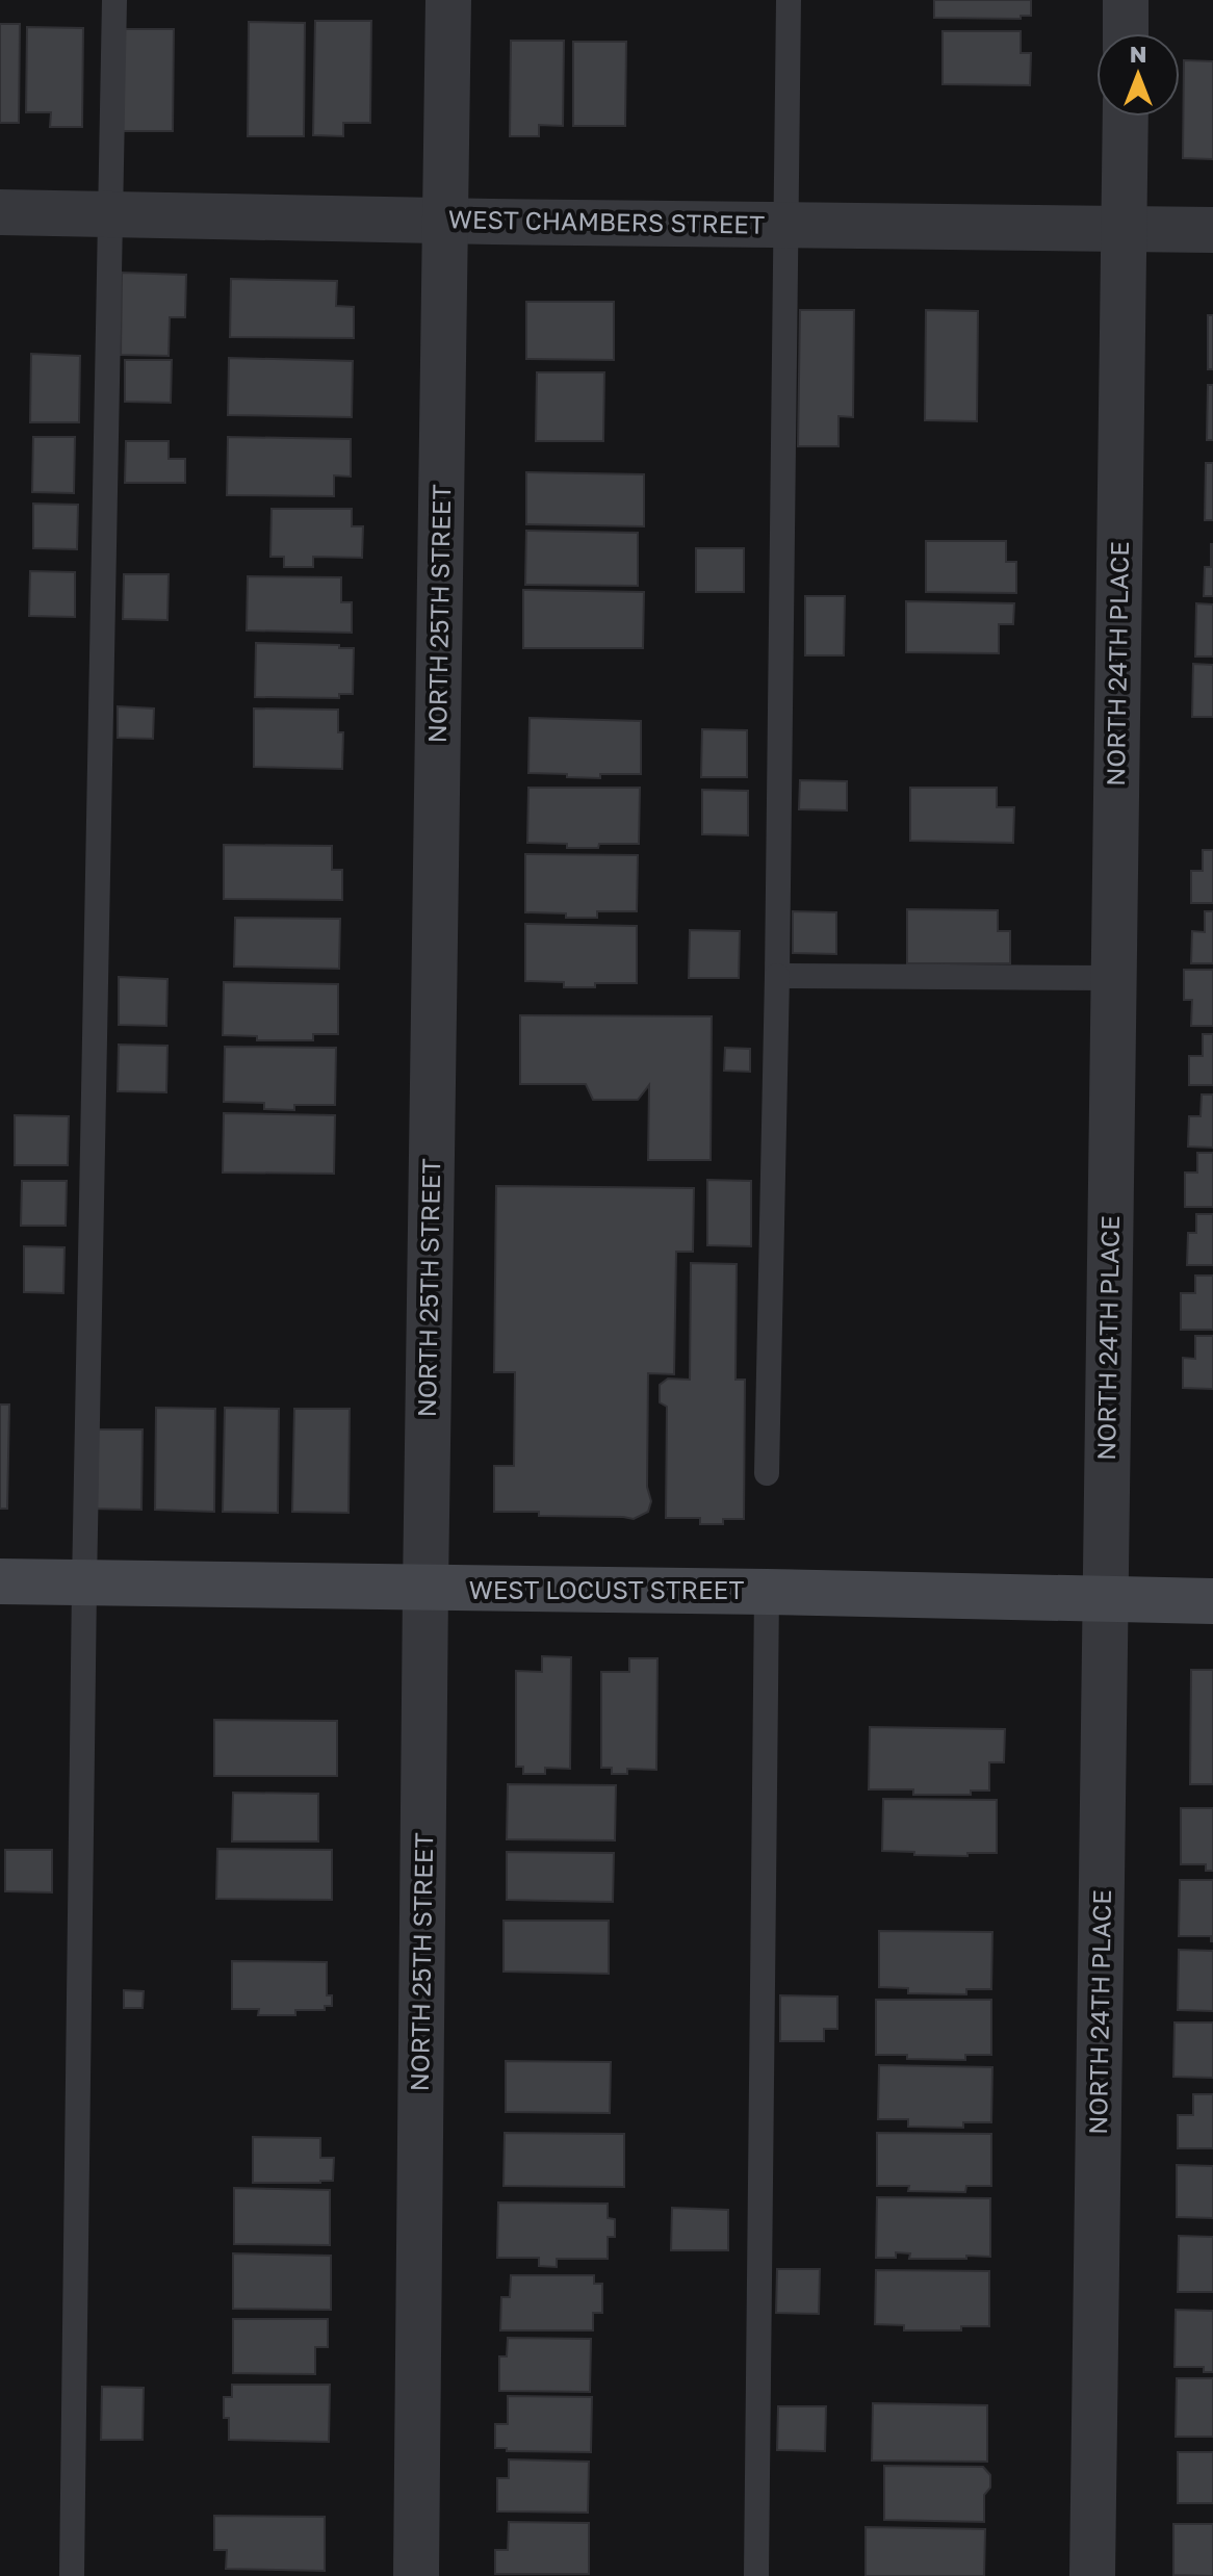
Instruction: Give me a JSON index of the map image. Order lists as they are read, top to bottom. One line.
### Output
{"streets":{"street":["WEST CHAMBERS STREET","NORTH 25TH STREET","NORTH 24TH PLACE","WEST LOCUST STREET"]},"crossings":[["WEST CHAMBERS STREET","NORTH 25TH STREET"],["WEST CHAMBERS STREET","NORTH 24TH PLACE"],["NORTH 25TH STREET","WEST LOCUST STREET"],["NORTH 24TH PLACE","WEST LOCUST STREET"]],"north":"top"}
